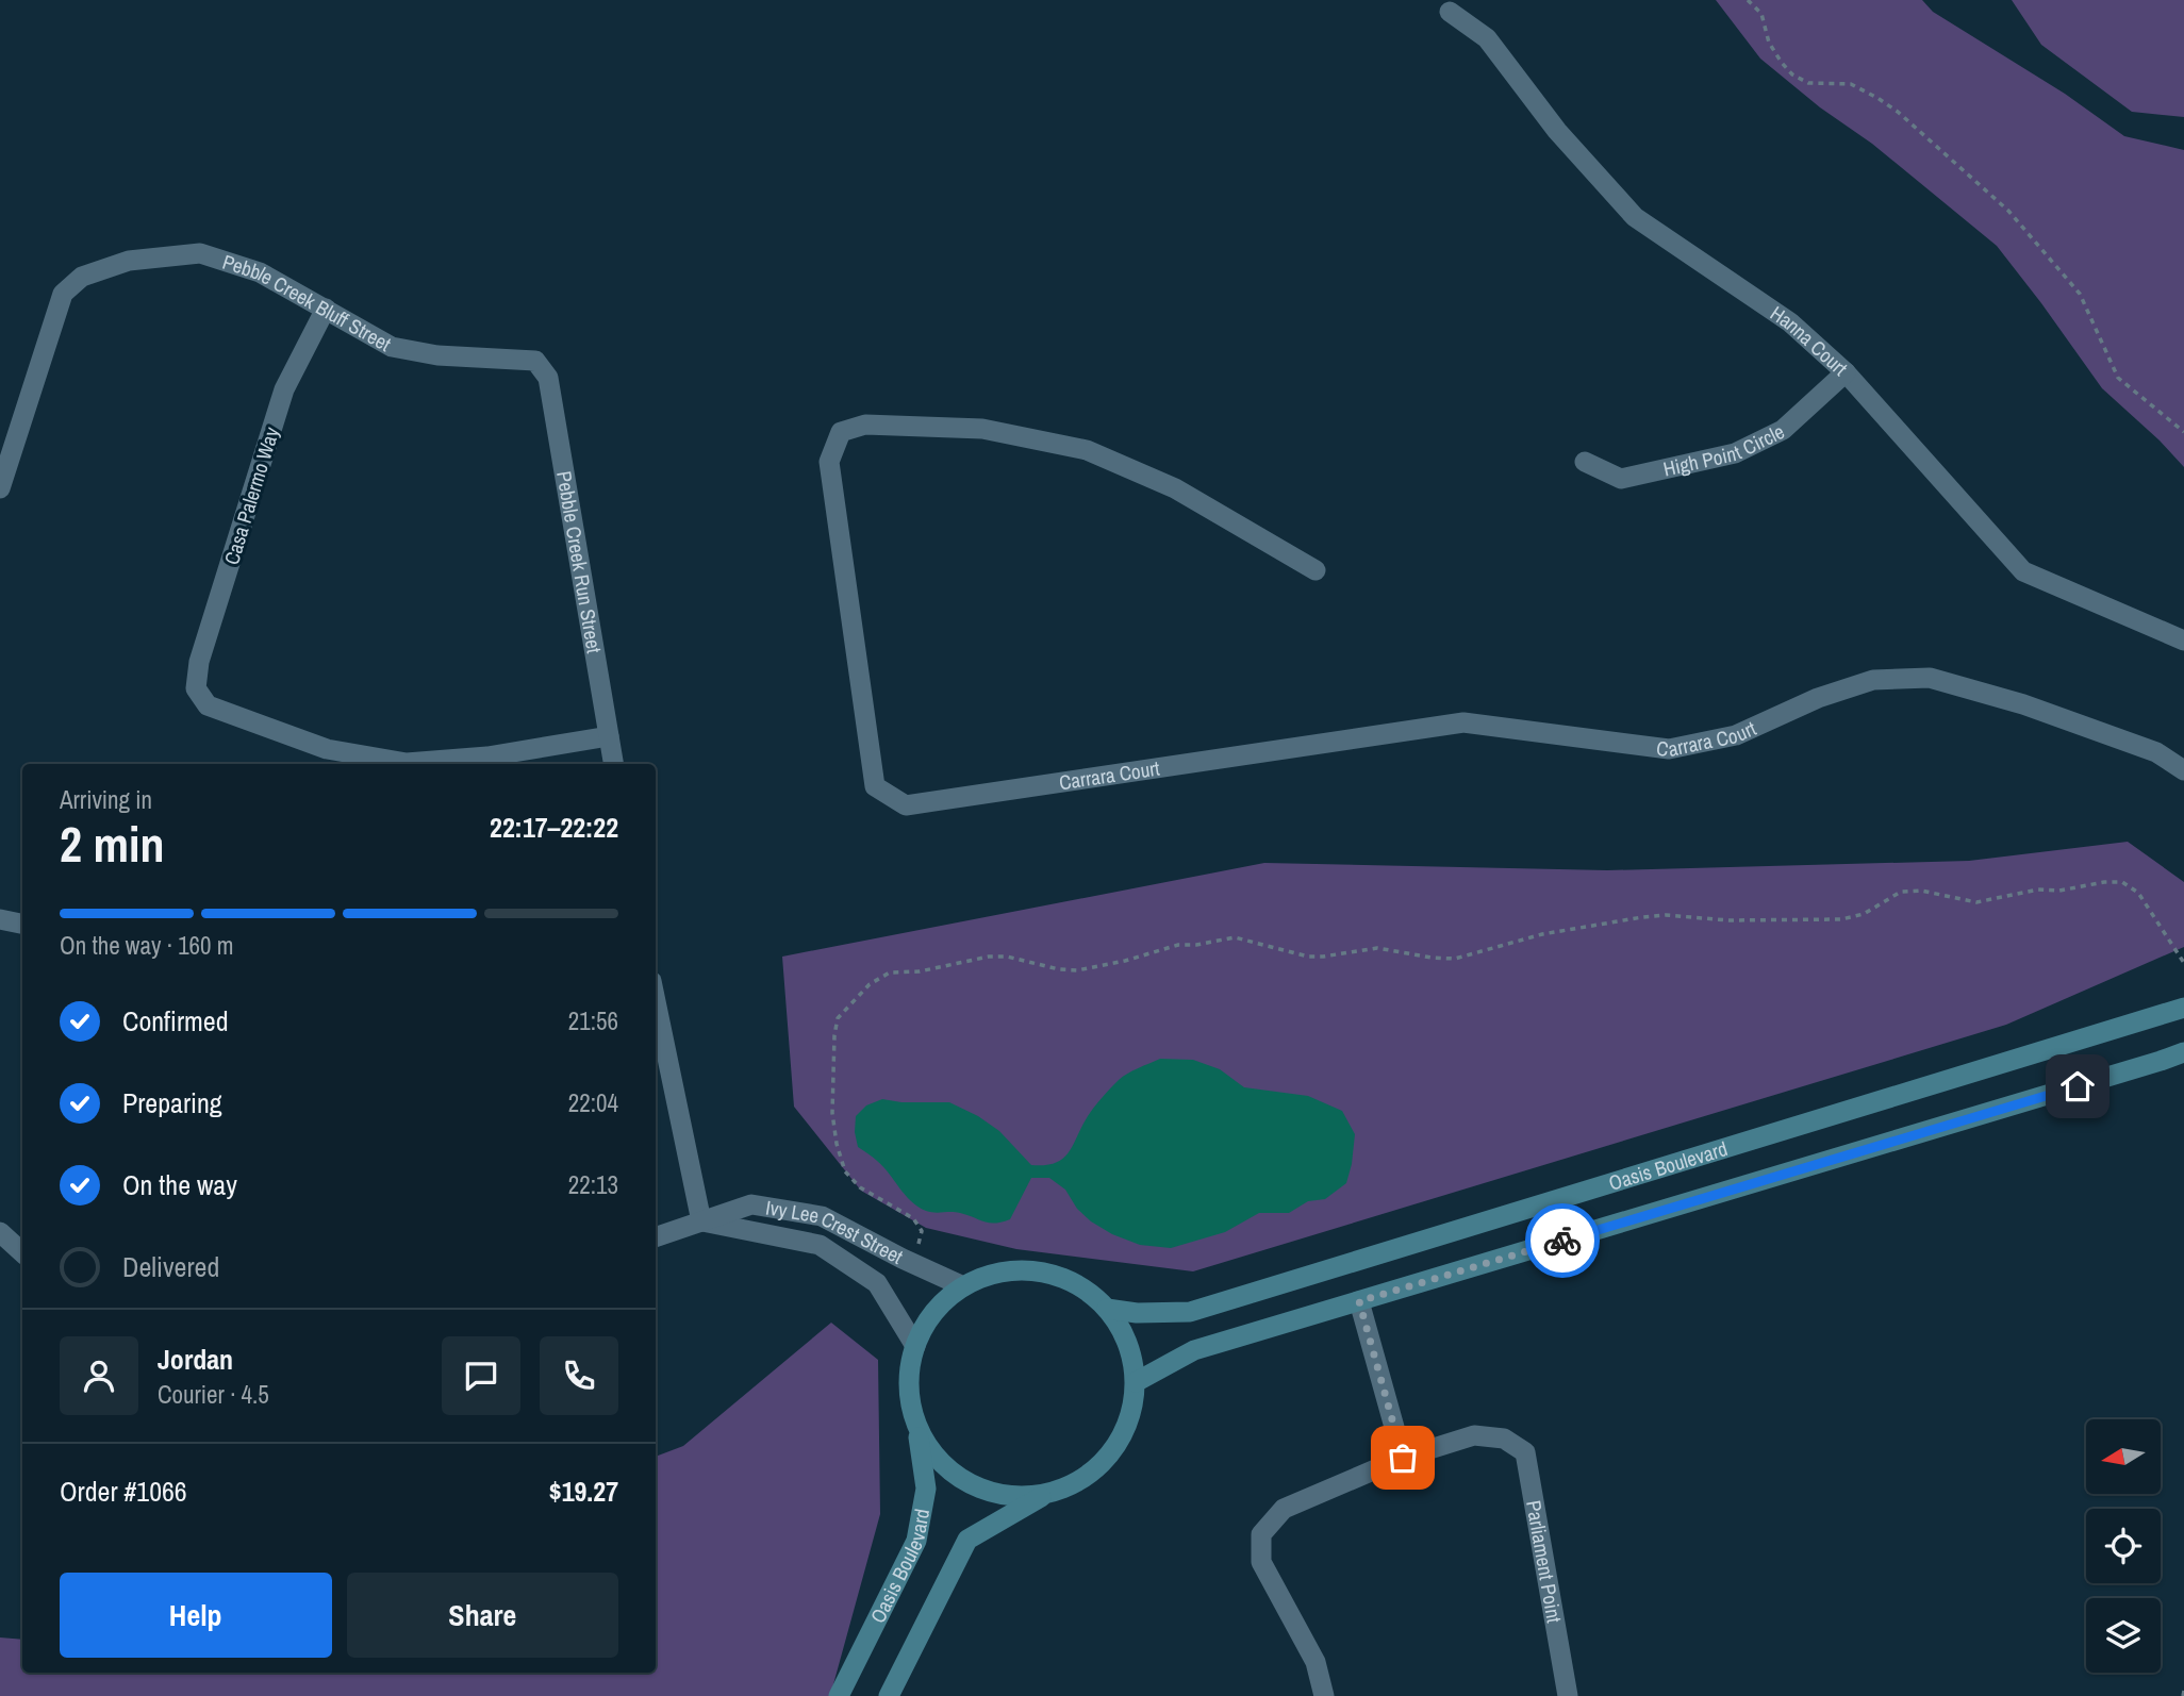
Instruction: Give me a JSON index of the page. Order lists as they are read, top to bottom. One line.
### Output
{"streets":{"main road":["Oasis Boulevard"],"street":["Pebble Creek Bluff Street","Hanna Court","High Point Circle","Casa Palermo Way","Pebble Creek Run Street","Carrara Court","Ivy Lee Crest Street","Parliament Point"]},"crossings":[["Pebble Creek Bluff Street","Casa Palermo Way"],["Pebble Creek Bluff Street","Pebble Creek Run Street"],["Hanna Court","High Point Circle"],["Casa Palermo Way","Pebble Creek Run Street"],["Oasis Boulevard","Ivy Lee Crest Street"]],"north":"left","page":{"heading":["2 min","Arriving in","22:17–22:22"],"panel":["Jordan","Courier · 4.5","Order #1066","$19.27"],"bar":"On the way · 160 m","list":[["Confirmed","21:56"],["Preparing","22:04"],["On the way","22:13"],"Delivered"],"buttons":["Help","Share"]}}
